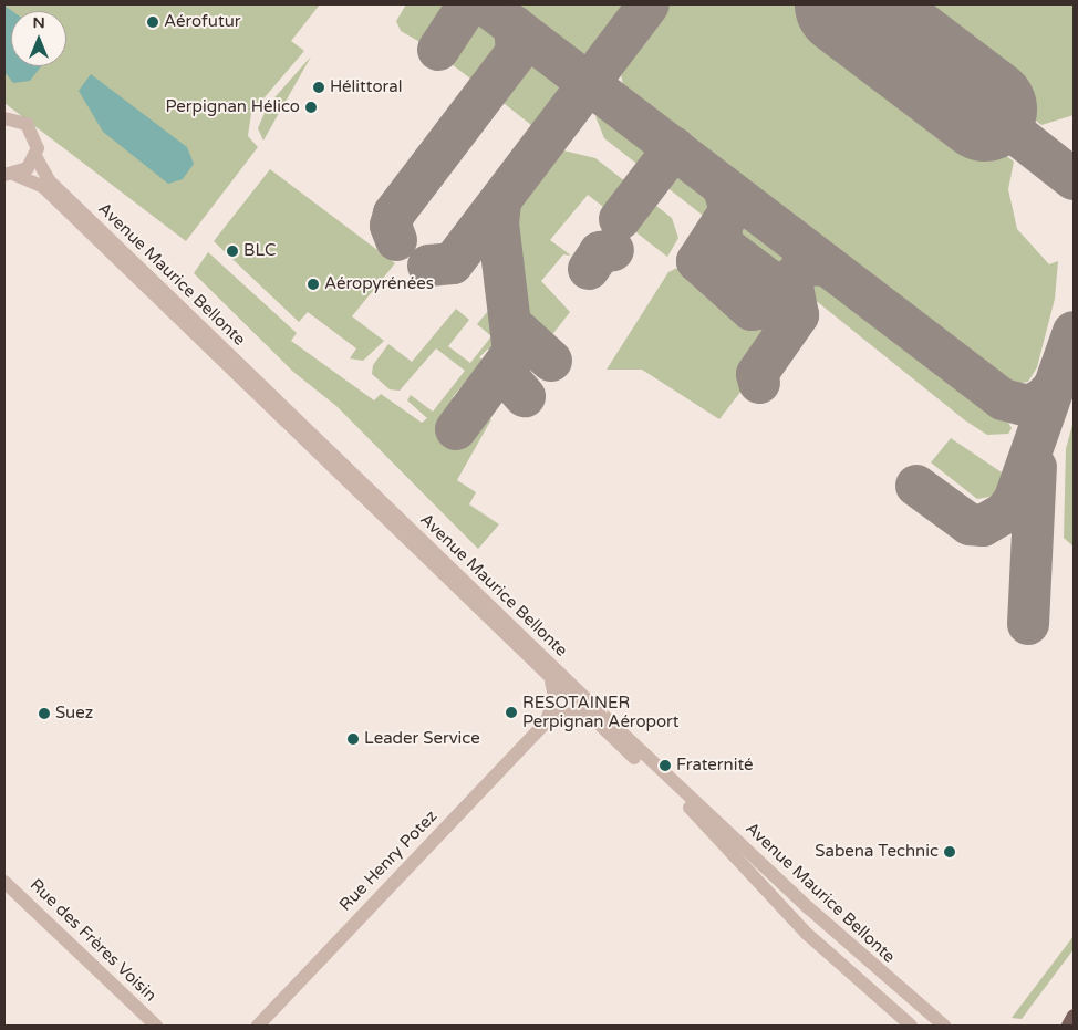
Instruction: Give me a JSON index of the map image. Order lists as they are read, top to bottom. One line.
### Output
{"streets":{"street":["Avenue Maurice Bellonte","Rue Henry Potez","Rue des Frères Voisin"]},"places":["Aérofutur","Hélittoral","Perpignan Hélico","BLC","Aéropyrénées","RESOTAINER Perpignan Aéroport","Suez","Leader Service","Fraternité","Sabena Technic"],"north":"top"}
